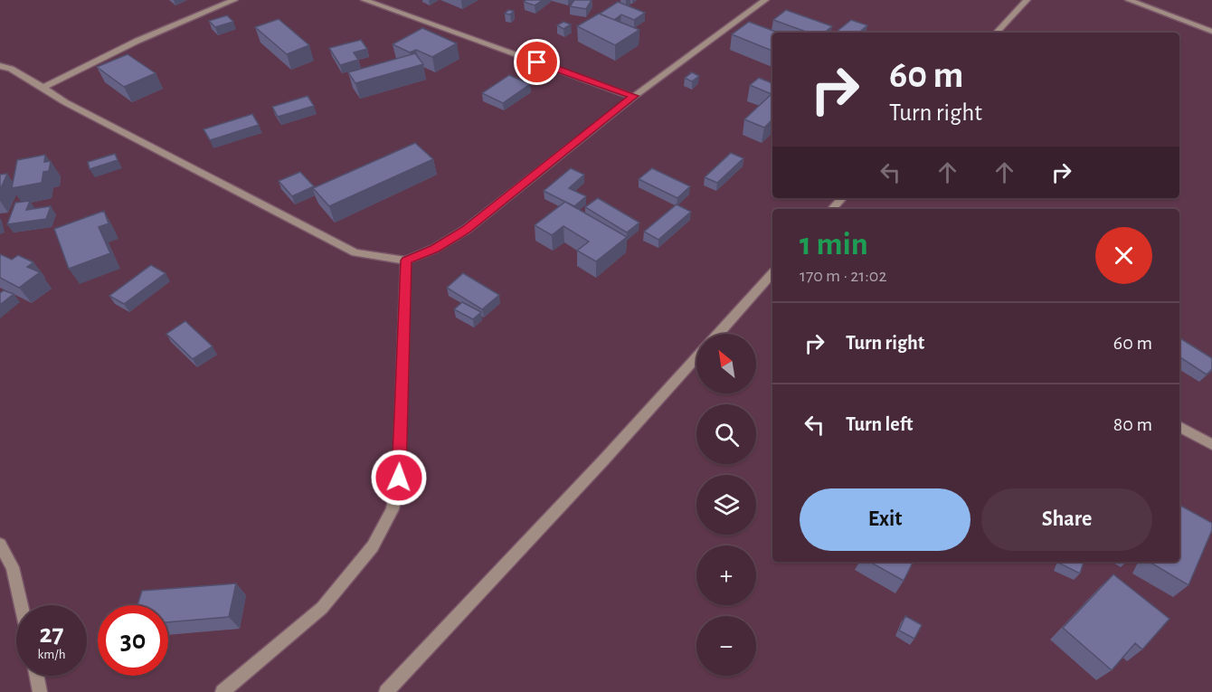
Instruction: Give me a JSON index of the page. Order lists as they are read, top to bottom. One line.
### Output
{"north":"top left","page":{"turn":["60 m","Turn right"],"heading":["1 min","170 m · 21:02"],"list":[{"name":"Turn right","value":"60 m"},{"name":"Turn left","value":"80 m"}],"map_buttons":["+","−"],"buttons":["Exit","Share"],"speed":"27 km/h","limit":"30"}}
